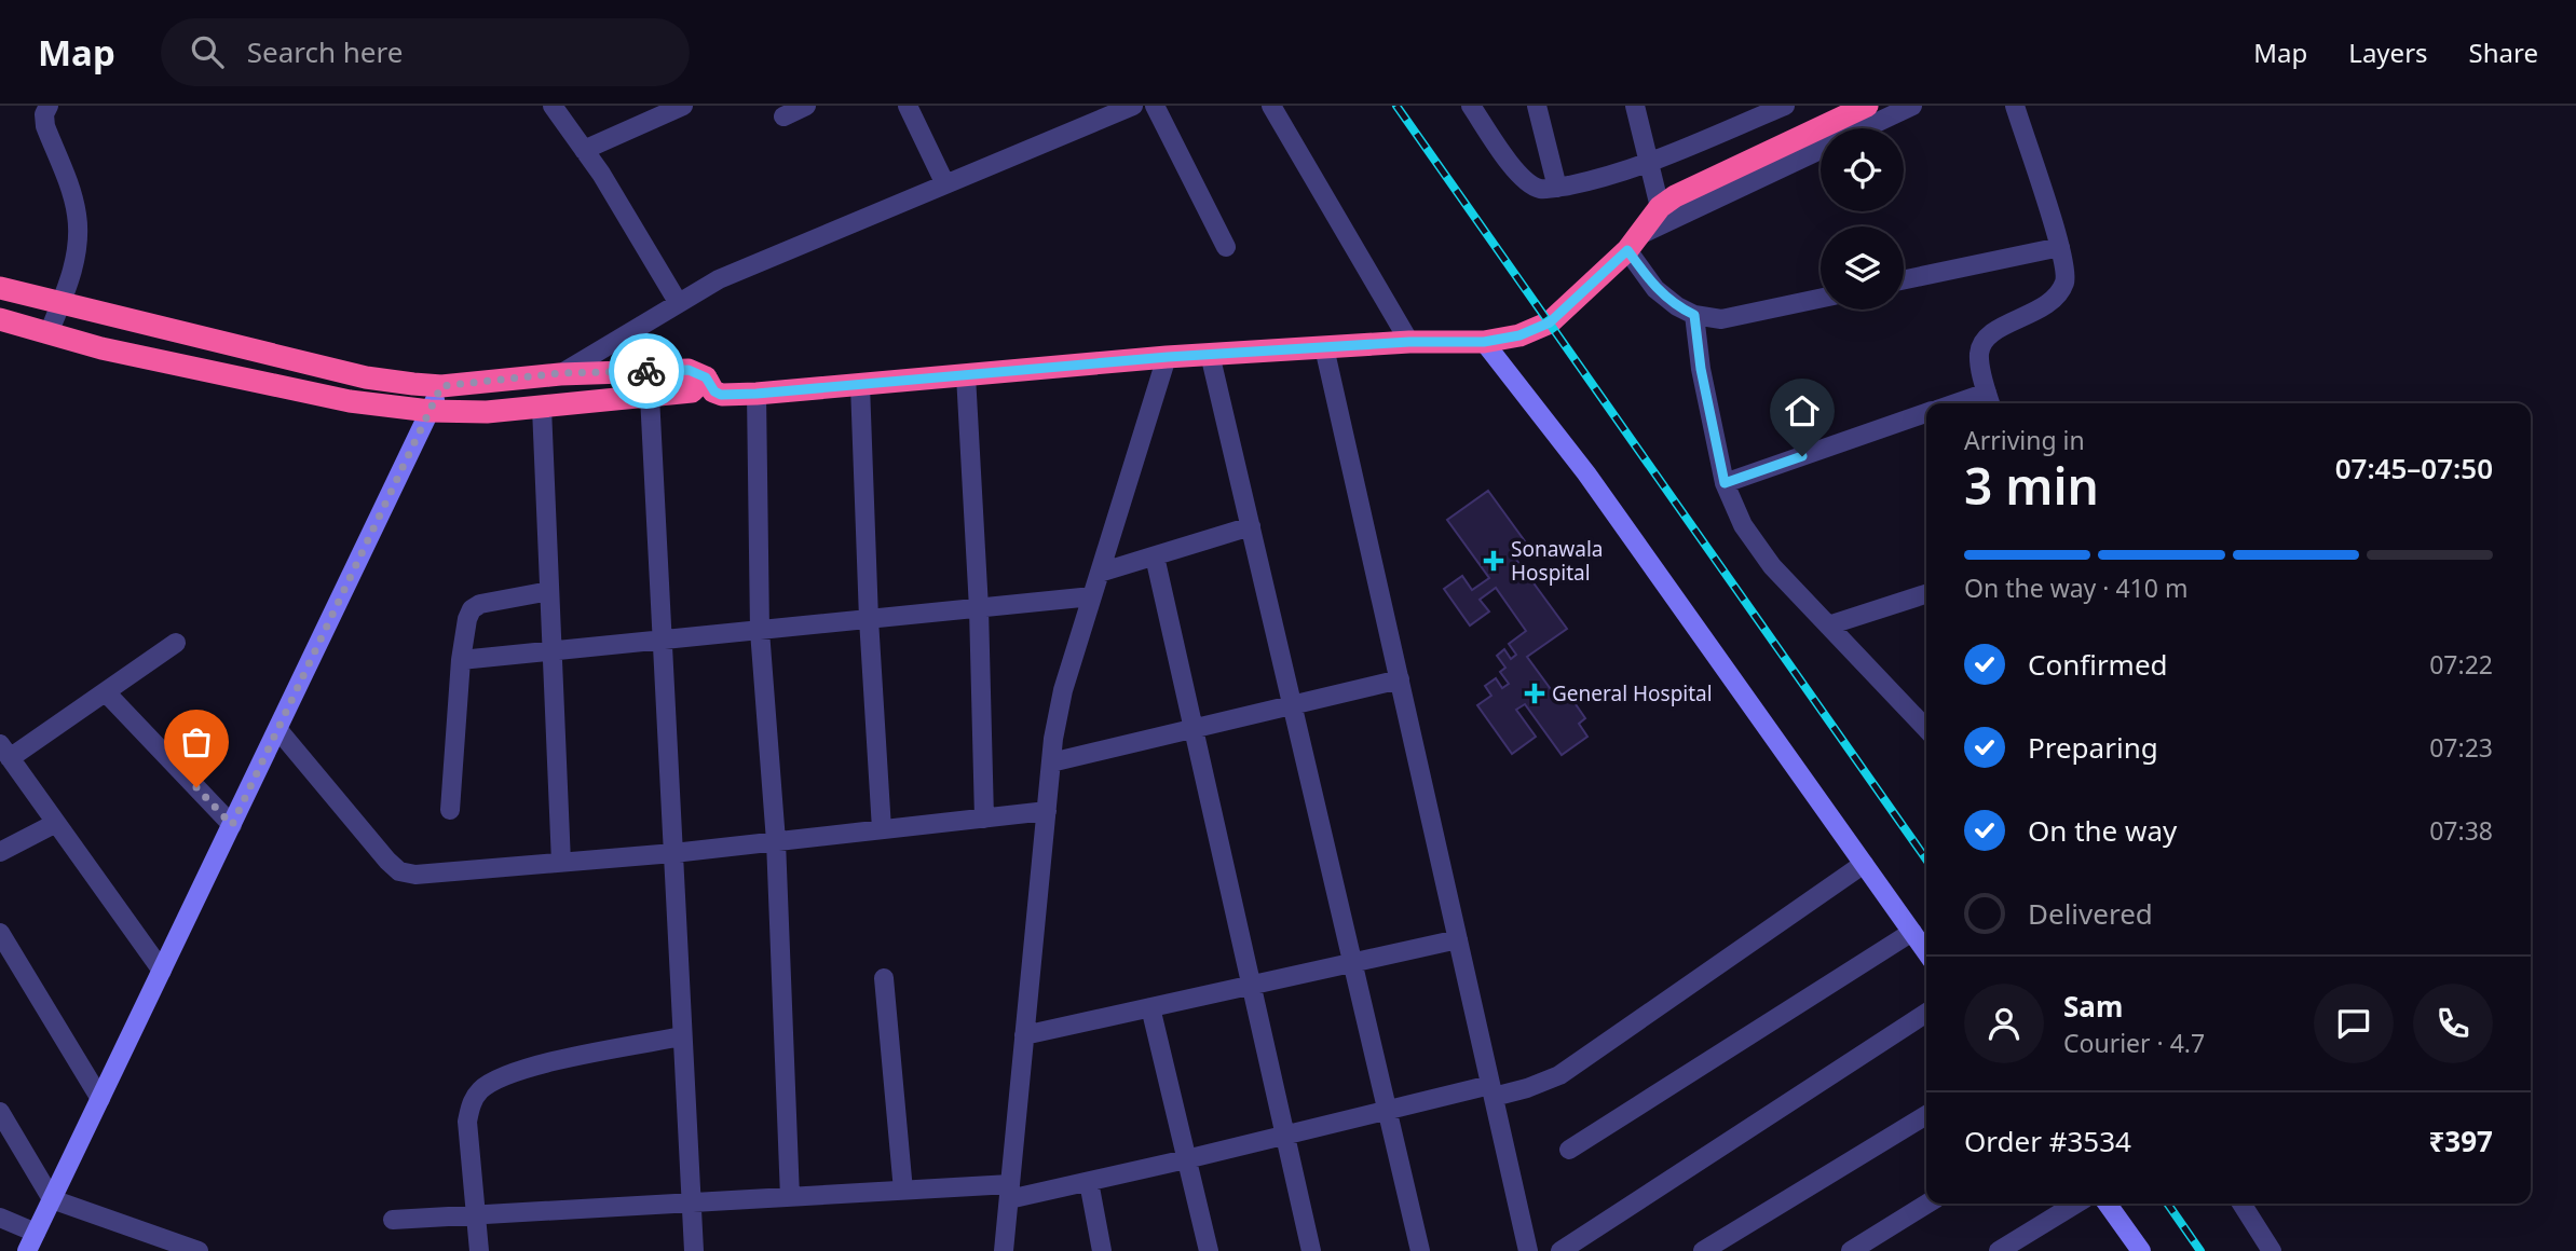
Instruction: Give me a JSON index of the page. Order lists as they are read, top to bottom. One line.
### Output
{"places":{"health":["Sonawala Hospital","General Hospital"]},"page":{"header":"Map","search":"Search here","nav":["Map","Layers","Share"],"heading":["3 min","Arriving in","07:45–07:50"],"panel":["Sam","Courier · 4.7","Order #3534","₹397"],"bar":"On the way · 410 m","list":[["Confirmed","07:22"],["Preparing","07:23"],["On the way","07:38"],"Delivered"]}}
